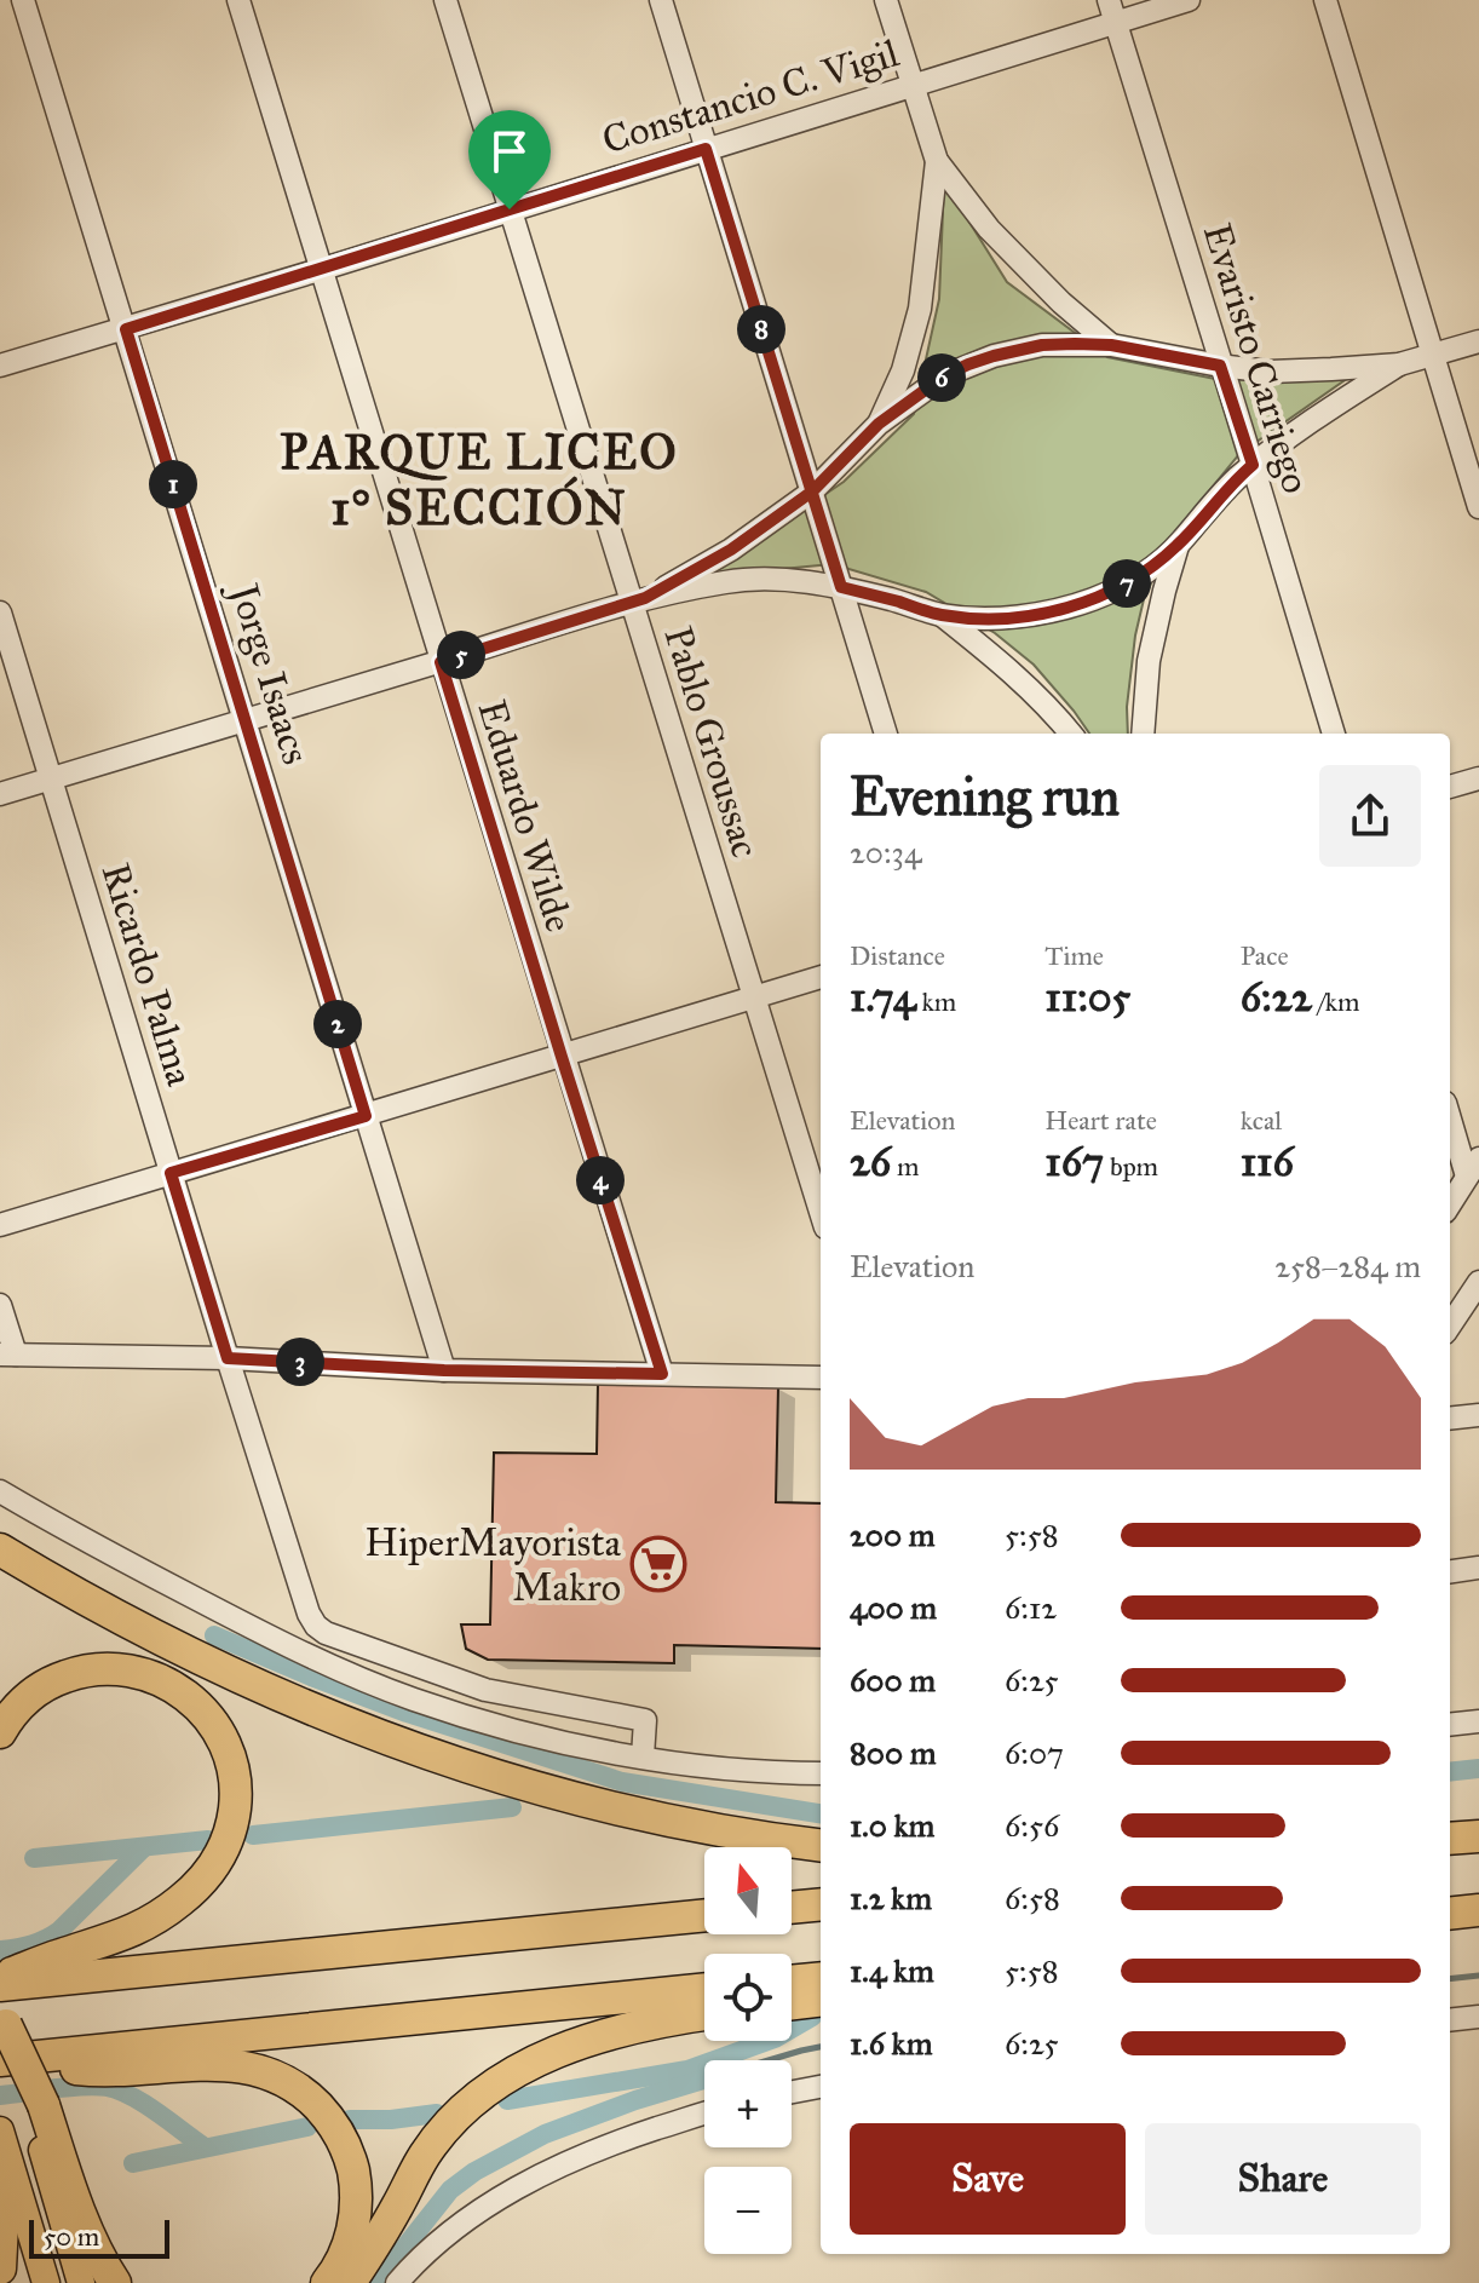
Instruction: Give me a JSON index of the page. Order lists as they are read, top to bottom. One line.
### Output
{"streets":{"street":["Constancio C. Vigil","Evaristo Carriego","Jorge Isaacs","Pablo Groussac","Eduardo Wilde","Ricardo Palma"]},"crossings":[["Constancio C. Vigil","Evaristo Carriego"],["Constancio C. Vigil","Jorge Isaacs"],["Constancio C. Vigil","Pablo Groussac"],["Constancio C. Vigil","Eduardo Wilde"]],"districts":["PARQUE LICEO 1° SECCIÓN"],"places":{"supermarket":["HiperMayorista Makro"]},"scale_bar":"50 m","north":"top","page":{"pins":["8","6","1","7","5","2","4","3"],"heading":["Evening run","20:34"],"stats":[["Distance","1.74 km"],["Time","11:05"],["Pace","6:22 /km"],["Elevation","26 m"],["Heart rate","167 bpm"],["kcal","116"]],"chart":["Elevation","258–284 m"],"list":[{"name":"200 m","note":"5:58"},{"name":"400 m","note":"6:12"},{"name":"600 m","note":"6:25"},{"name":"800 m","note":"6:07"},{"name":"1.0 km","note":"6:56"},{"name":"1.2 km","note":"6:58"},{"name":"1.4 km","note":"5:58"},{"name":"1.6 km","note":"6:25"}],"map_buttons":["+","−"],"buttons":["Save","Share"],"scale":"50 m"}}
